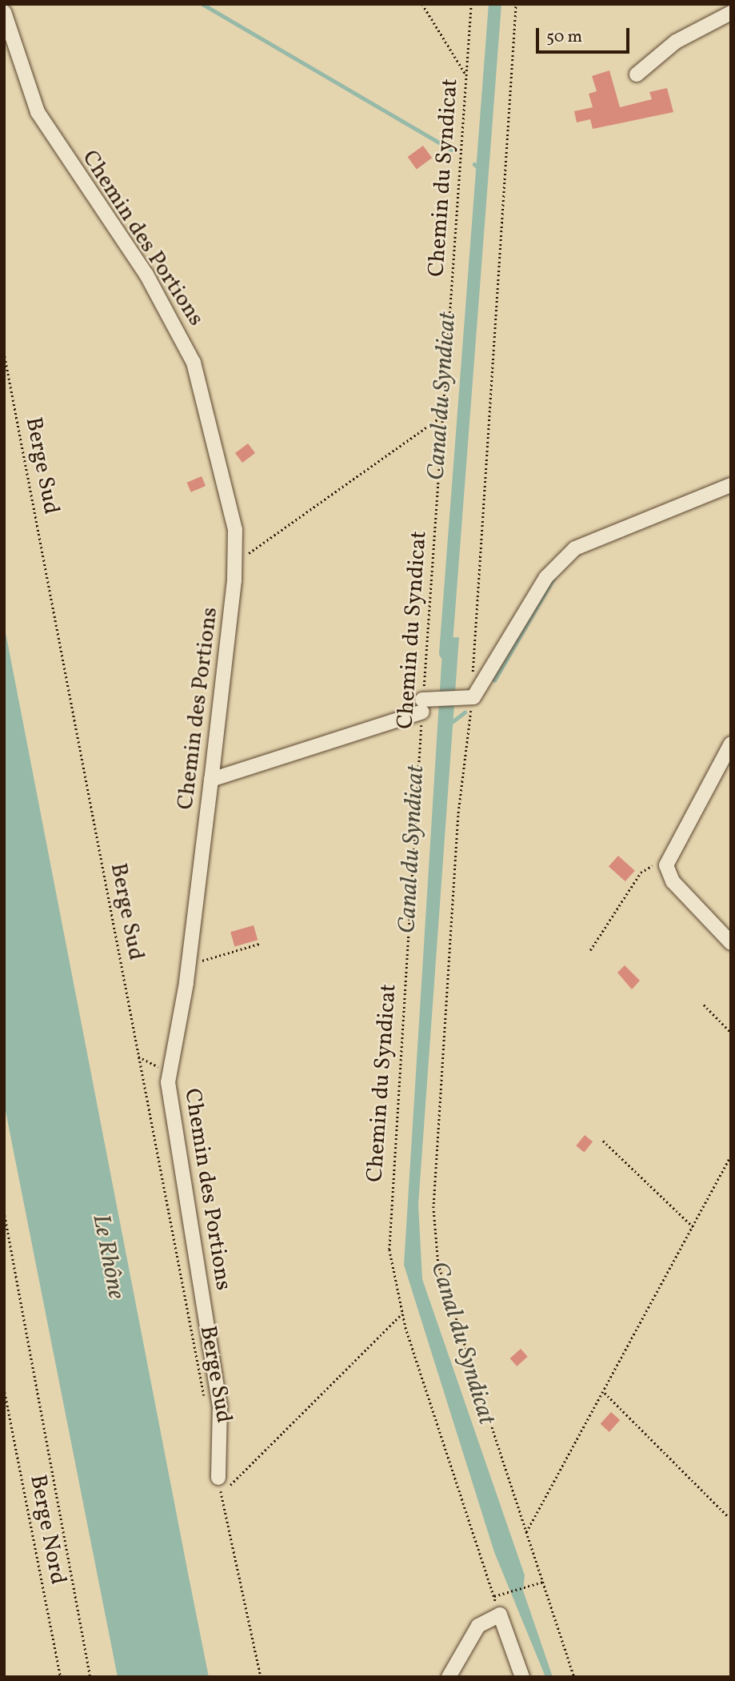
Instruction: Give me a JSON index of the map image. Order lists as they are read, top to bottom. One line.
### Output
{"streets":{"street":["Chemin des Portions"],"path":["Chemin du Syndicat","Berge Sud","Berge Nord"]},"water":["Canal du Syndicat","Le Rhône"],"scale_bar":"50 m"}
